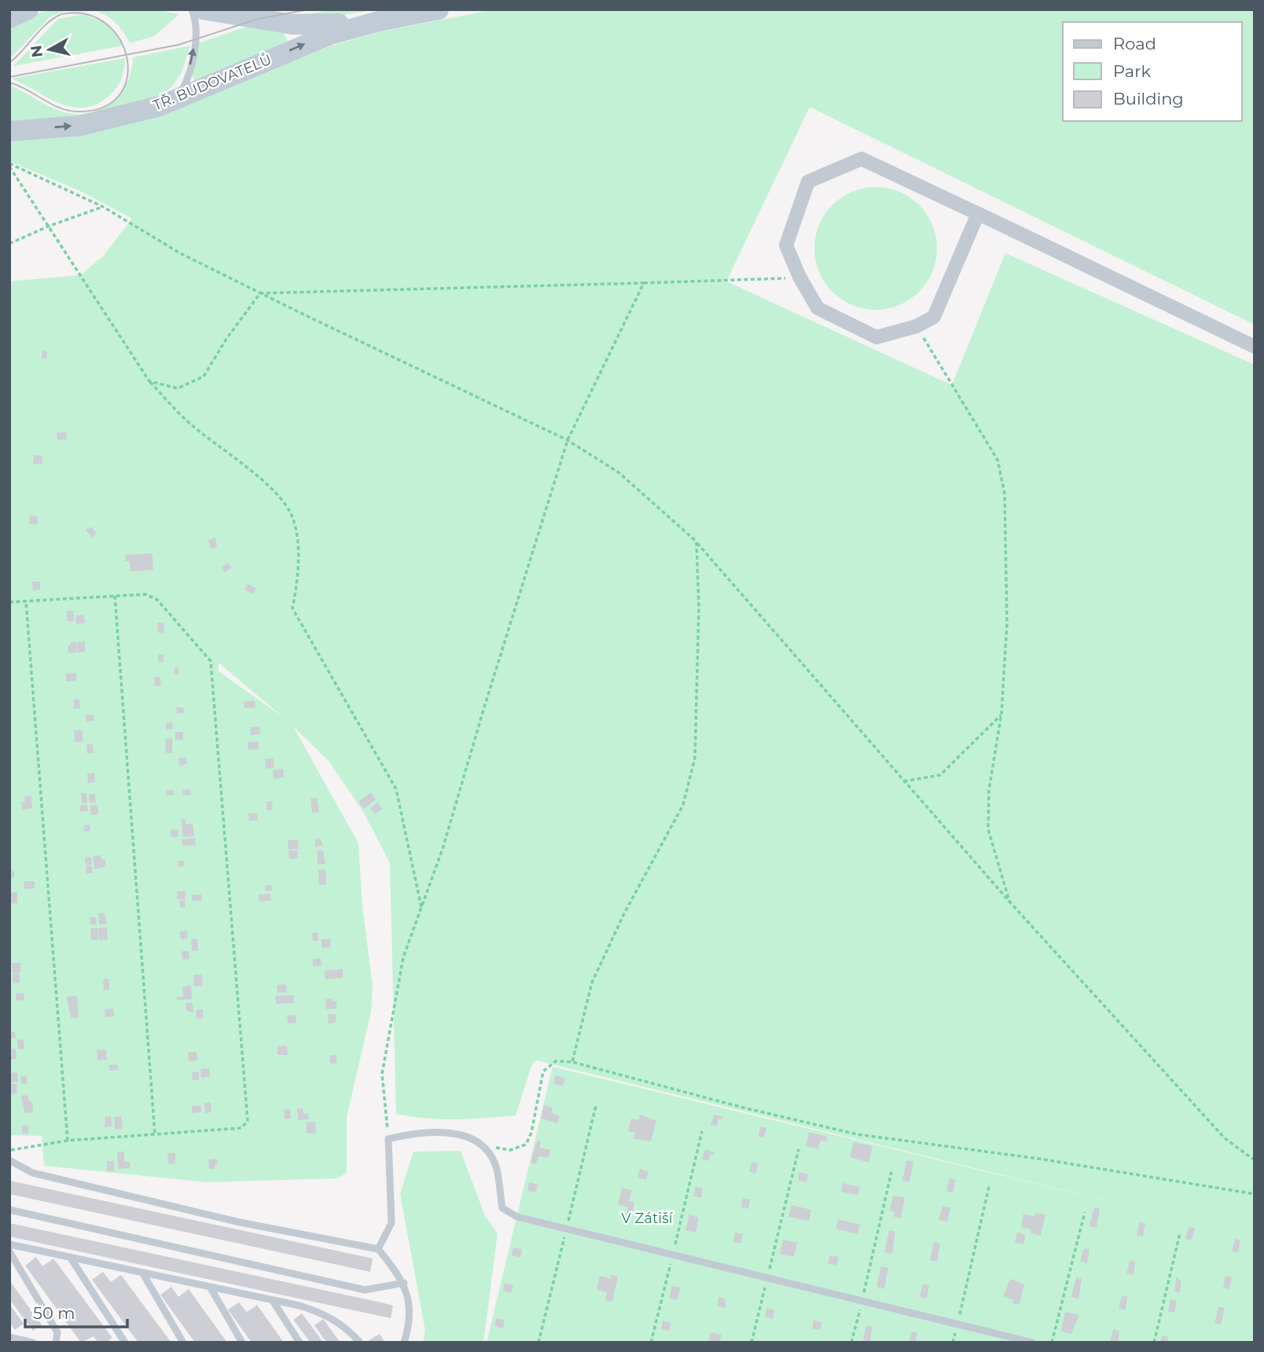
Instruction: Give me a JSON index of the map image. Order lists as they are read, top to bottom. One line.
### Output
{"streets":{"street":["TŘ. BUDOVATELŮ"]},"parks":["V Zátiší"],"legend":["Road","Park","Building"],"scale_bar":"50 m","north":"left"}
